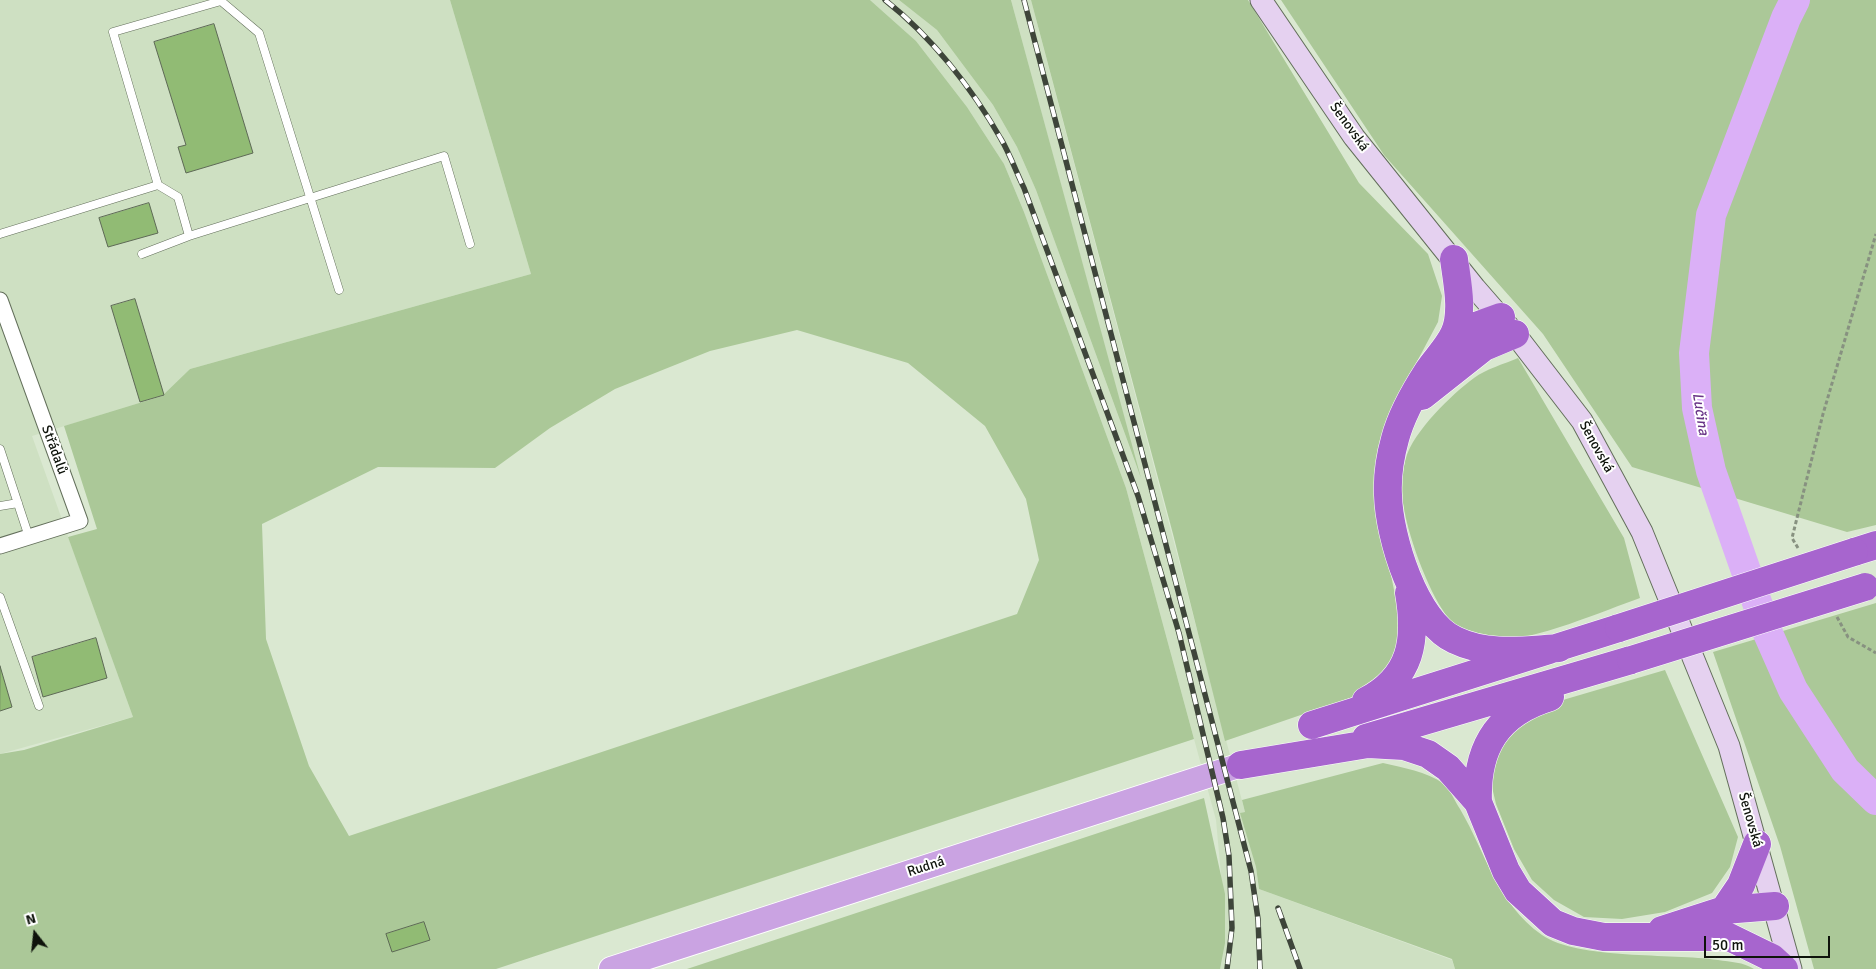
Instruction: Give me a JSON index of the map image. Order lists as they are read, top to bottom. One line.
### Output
{"streets":{"main road":["Rudná"],"street":["Šenovská","Střádalů"]},"water":["Lučina"],"scale_bar":"50 m","north":"top"}
